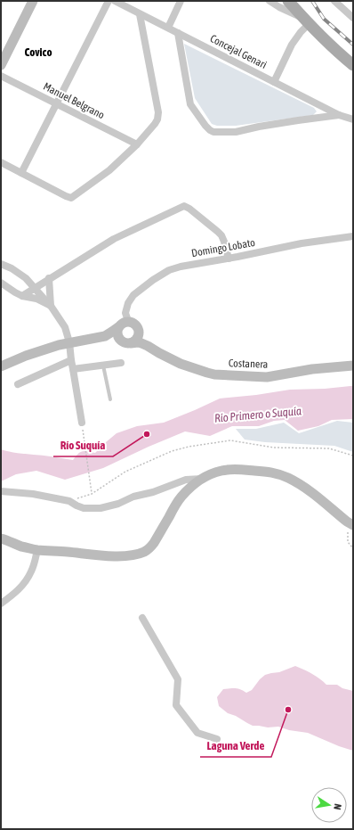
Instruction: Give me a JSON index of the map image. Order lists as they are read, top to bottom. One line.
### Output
{"streets":{"street":["Concejal Genari","Manuel Belgrano","Domingo Lobato","Costanera"]},"crossings":[["Domingo Lobato","Costanera"]],"districts":["Covico"],"water":["Río Primero o Suquía"],"places":["Río Suquía","Laguna Verde"],"north":"right"}
